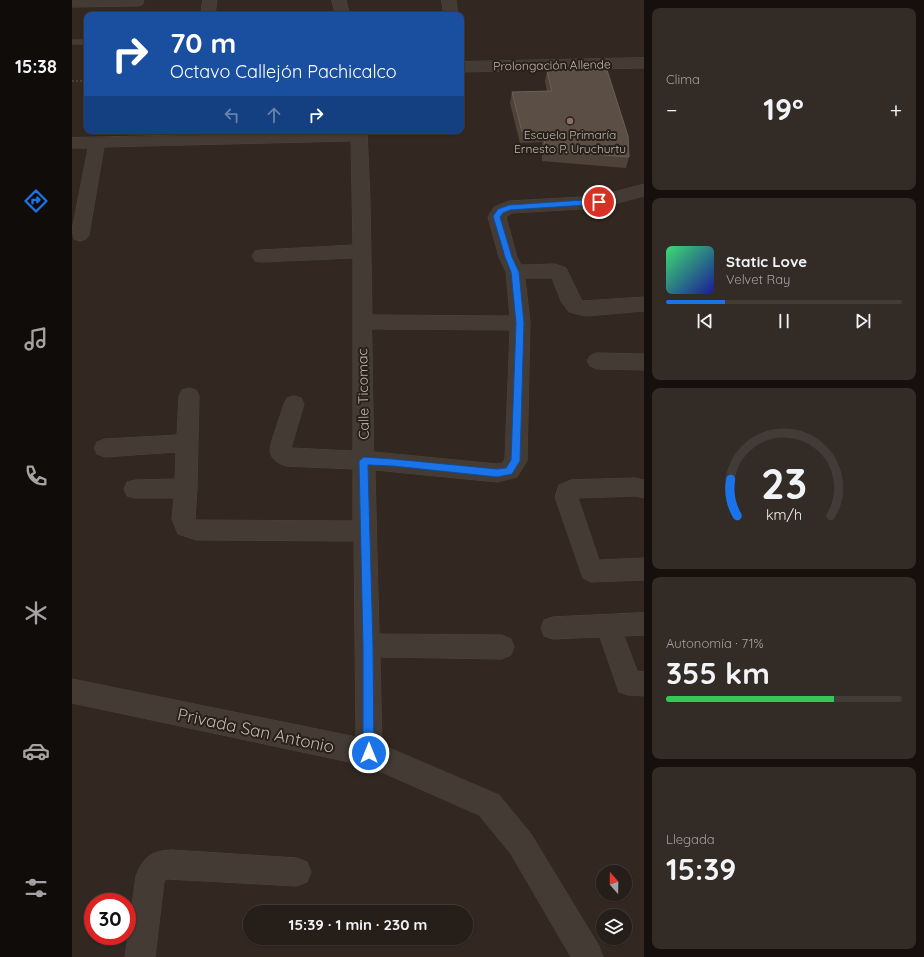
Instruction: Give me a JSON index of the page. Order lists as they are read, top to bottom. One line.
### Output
{"streets":{"street":["Prolongación Allende","Calle Ticomac","Privada San Antonio"]},"crossings":[["Calle Ticomac","Privada San Antonio"]],"places":["Escuela Primaría Ernesto P. Uruchurtu"],"north":"top","page":{"tabs":"15:38","tile":["Clima",["Autonomía · 71%","355 km"],["Llegada","15:39"]],"turn":["70 m","Octavo Callejón Pachicalco"],"heat":["−","19°","+"],"song":["Static Love","Velvet Ray"],"limit":"30","trip":"15:39 · 1 min · 230 m","gauge":["23","km/h"]}}
